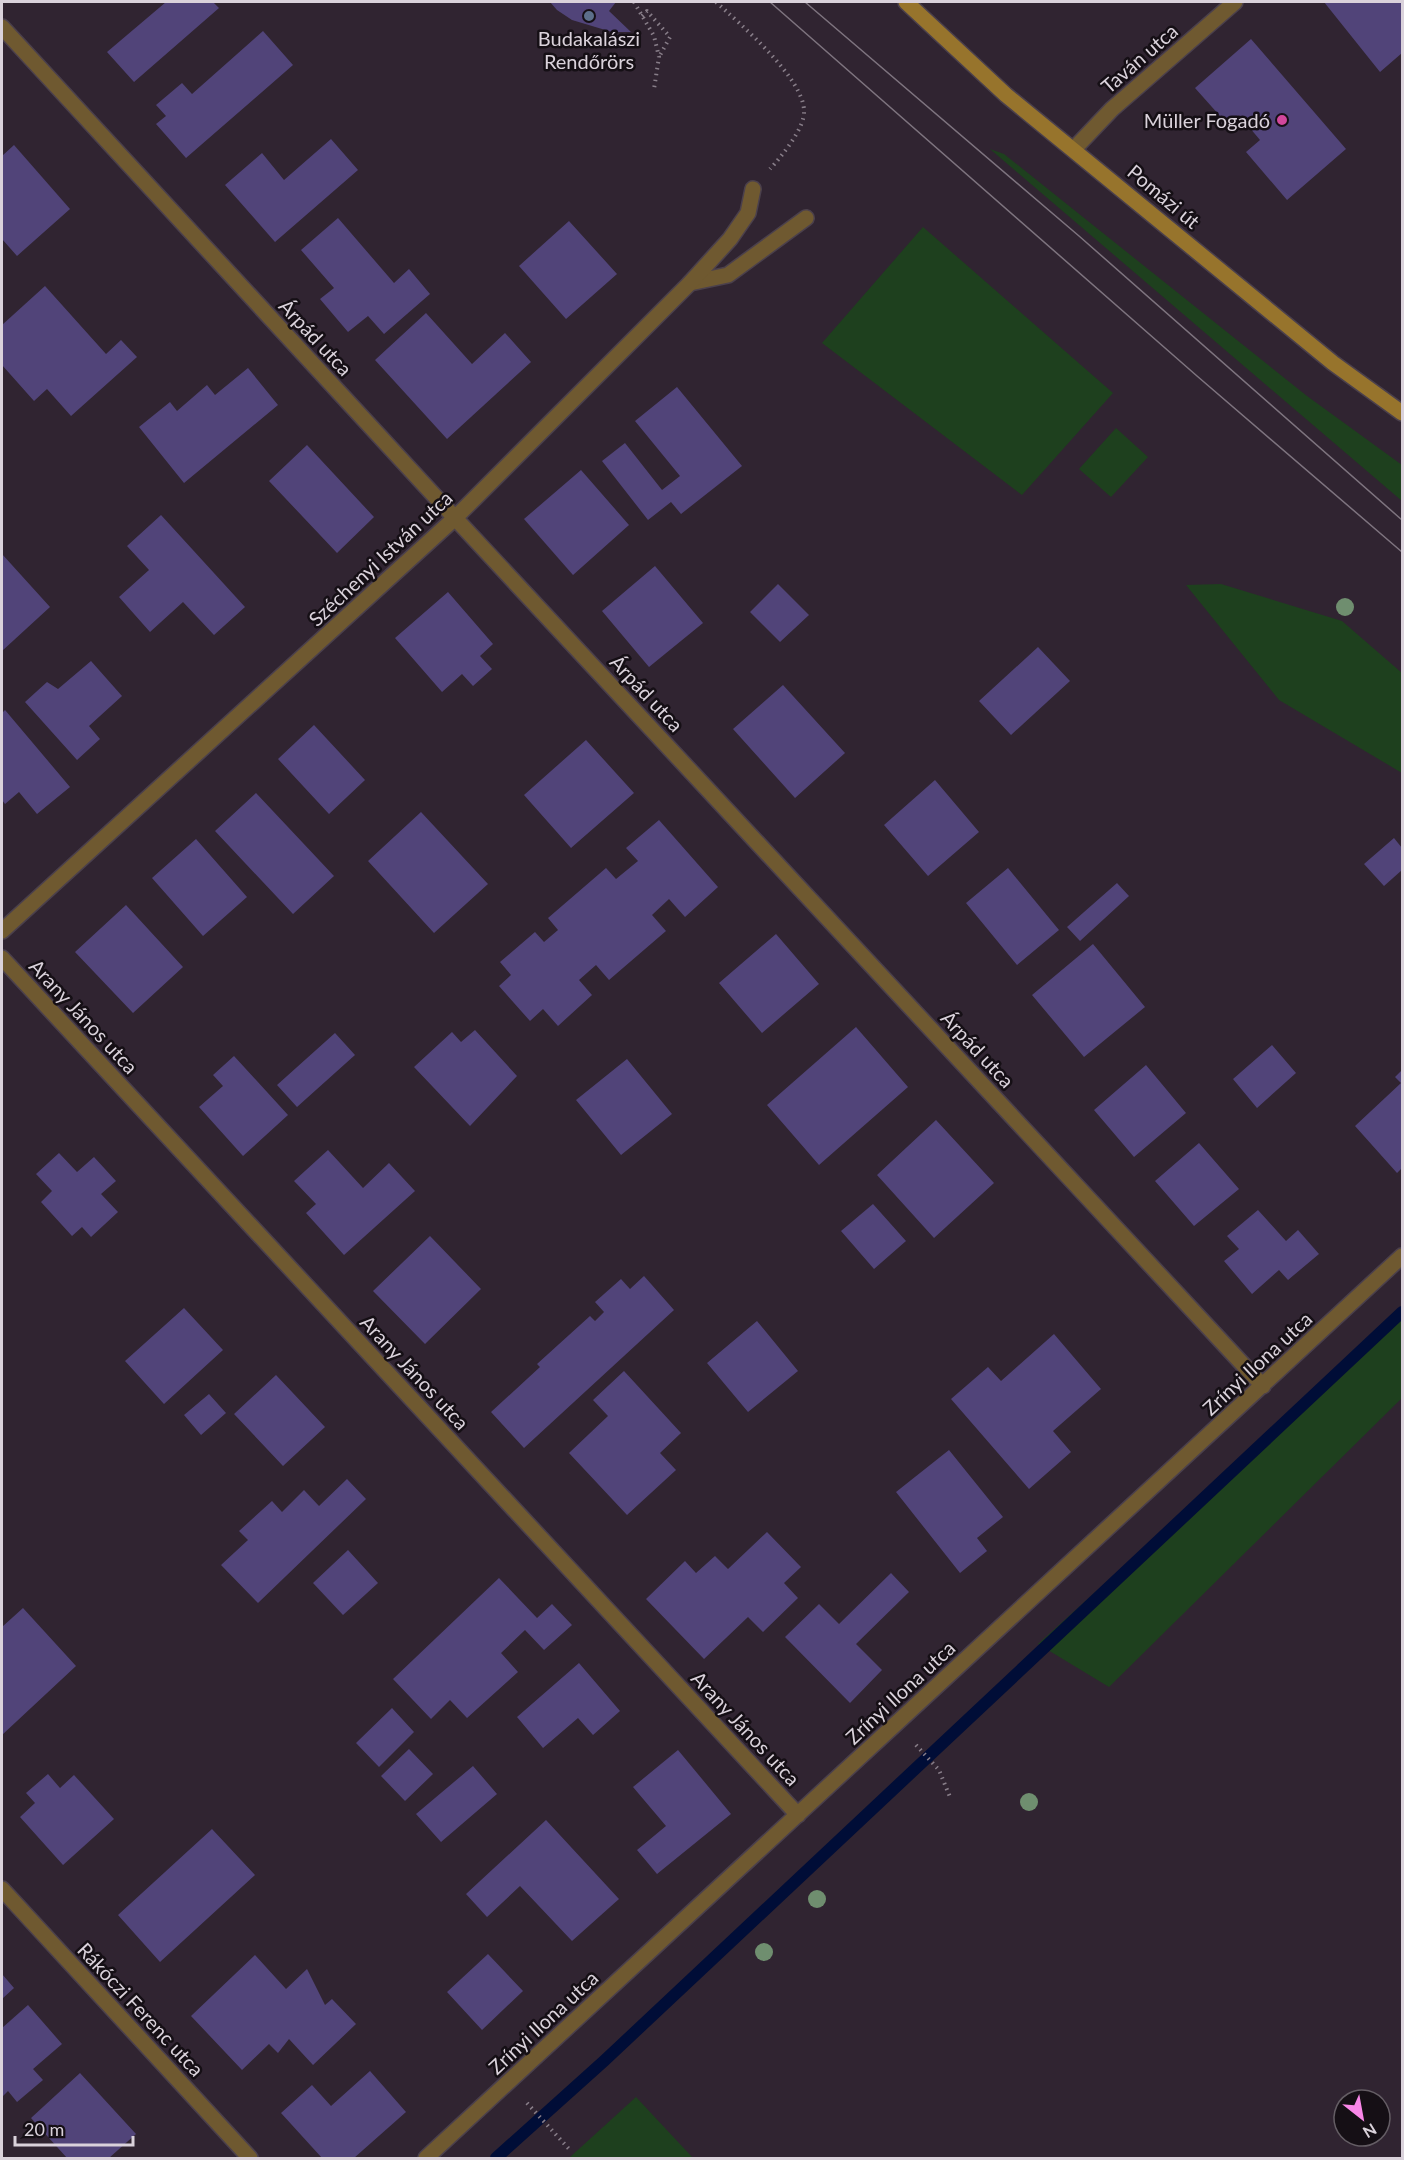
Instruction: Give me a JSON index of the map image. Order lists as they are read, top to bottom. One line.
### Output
{"streets":{"main road":["Pomázi út"],"street":["Taván utca","Árpád utca","Széchenyi István utca","Arany János utca","Zrínyi Ilona utca","Rákóczi Ferenc utca"]},"crossings":[["Taván utca","Pomázi út"],["Árpád utca","Széchenyi István utca"],["Árpád utca","Zrínyi Ilona utca"],["Arany János utca","Zrínyi Ilona utca"]],"places":["Budakalászi Rendőrörs","Müller Fogadó"],"scale_bar":"20 m","north":"bottom right"}
